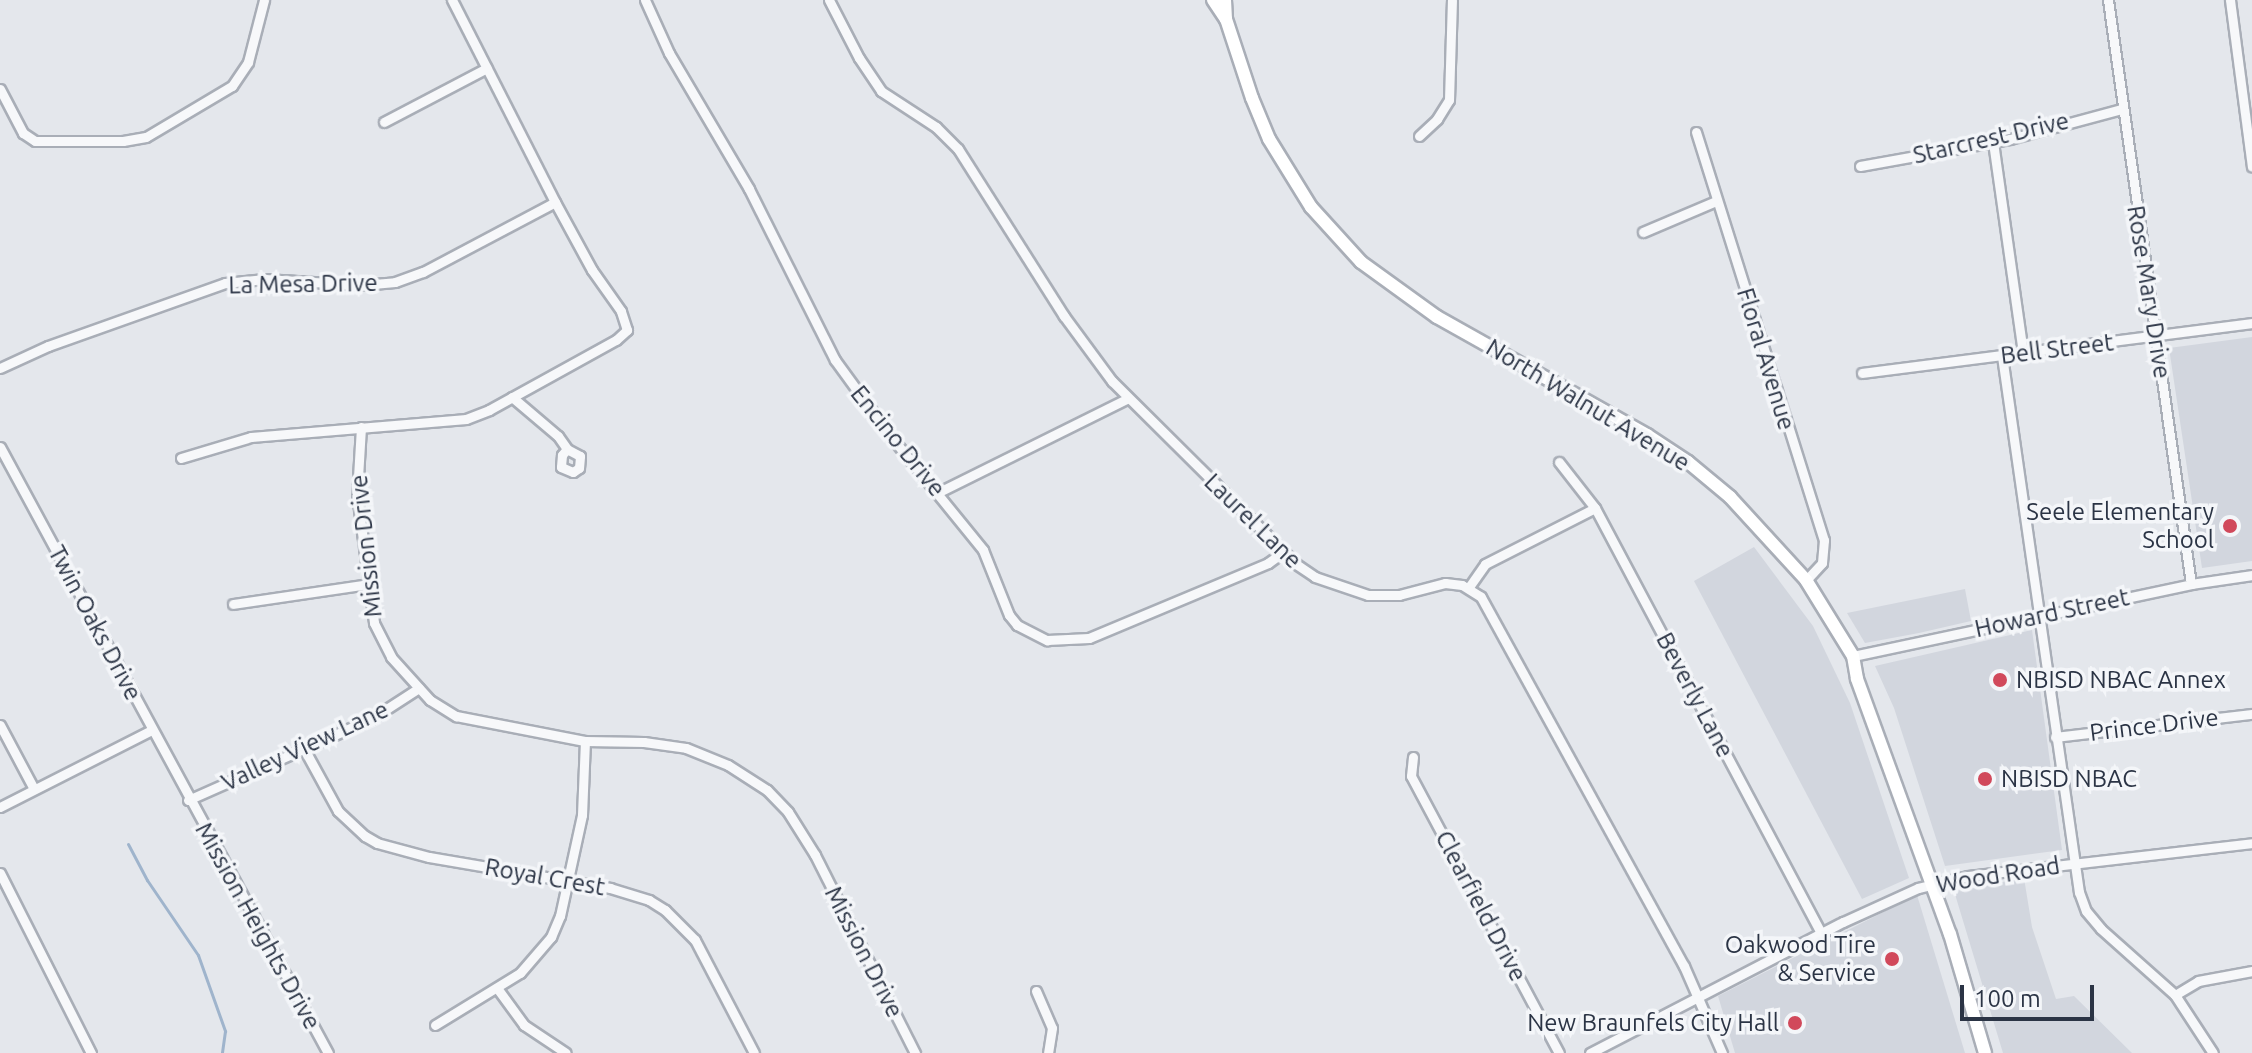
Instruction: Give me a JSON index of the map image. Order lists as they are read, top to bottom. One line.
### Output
{"streets":{"main road":["North Walnut Avenue"],"street":["Starcrest Drive","La Mesa Drive","Rose Mary Drive","Bell Street","Floral Avenue","Encino Drive","Laurel Lane","Mission Drive","Howard Street","Twin Oaks Drive","Beverly Lane","Prince Drive","Valley View Lane","Wood Road","Royal Crest","Clearfield Drive","Mission Heights Drive"]},"crossings":[["Starcrest Drive","Rose Mary Drive"],["Rose Mary Drive","Bell Street"],["Rose Mary Drive","Howard Street"],["Floral Avenue","North Walnut Avenue"],["North Walnut Avenue","Howard Street"],["North Walnut Avenue","Wood Road"],["Encino Drive","Laurel Lane"],["Mission Drive","Valley View Lane"],["Twin Oaks Drive","Valley View Lane"],["Twin Oaks Drive","Mission Heights Drive"],["Beverly Lane","Wood Road"],["Valley View Lane","Royal Crest"],["Valley View Lane","Mission Heights Drive"]],"places":["Seele Elementary School","NBISD NBAC Annex","NBISD NBAC","Oakwood Tire & Service","New Braunfels City Hall"],"scale_bar":"100 m"}
